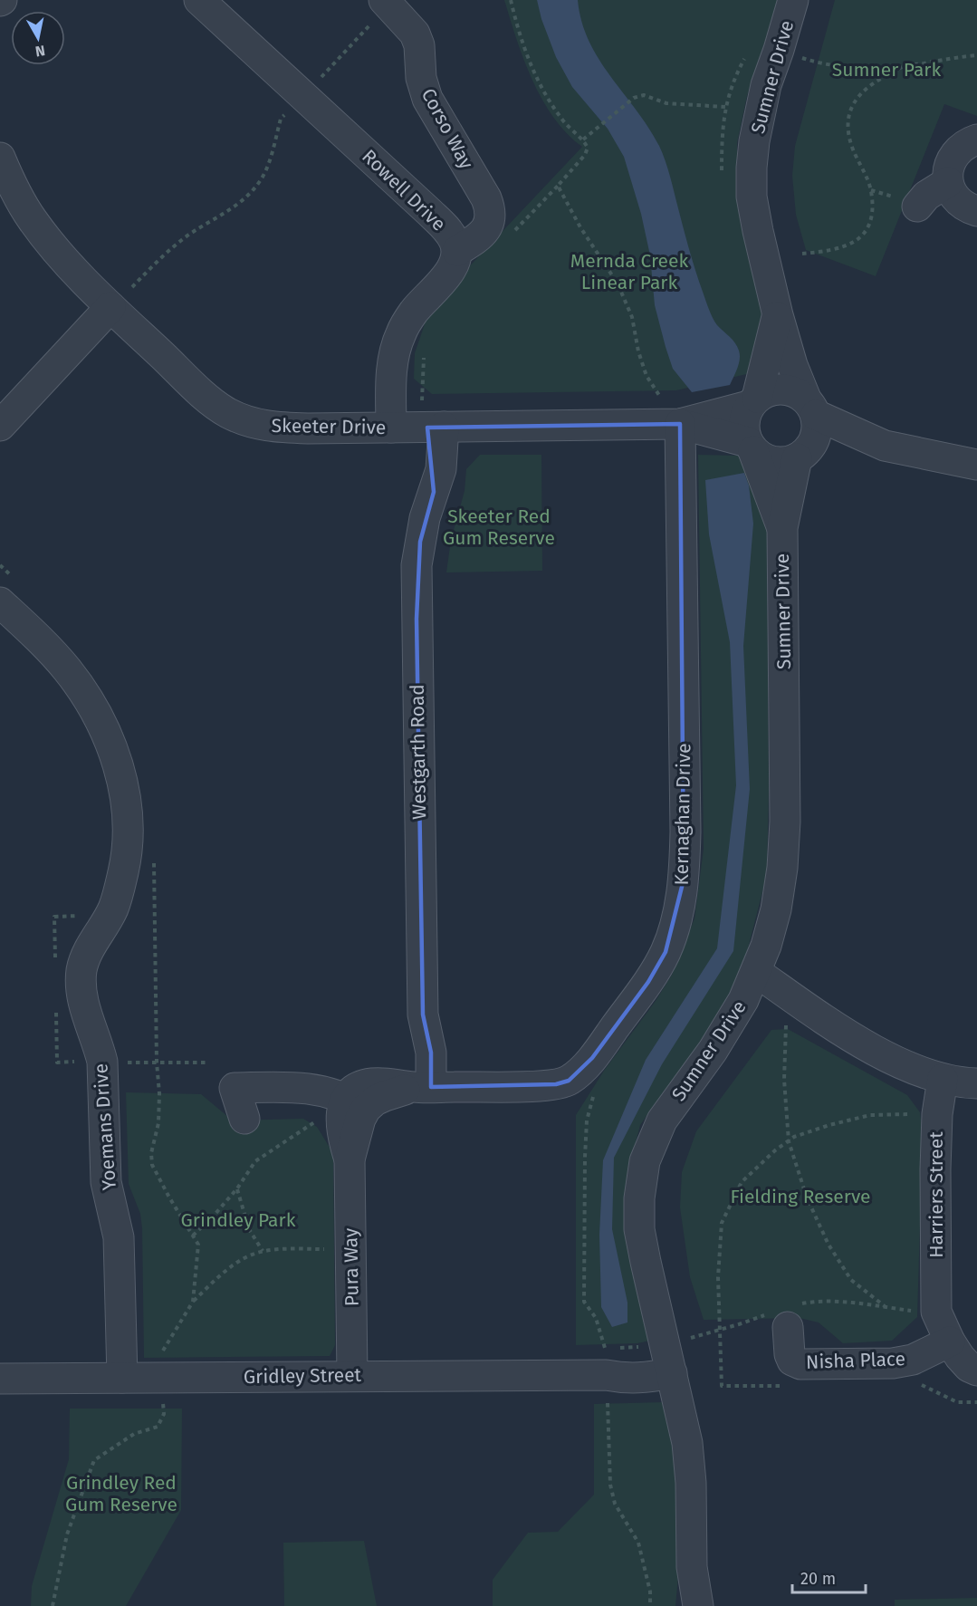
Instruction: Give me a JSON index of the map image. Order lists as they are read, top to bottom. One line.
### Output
{"streets":{"street":["Sumner Drive","Corso Way","Rowell Drive","Skeeter Drive","Westgarth Road","Kernaghan Drive","Yoemans Drive","Harriers Street","Pura Way","Nisha Place","Gridley Street"]},"crossings":[["Sumner Drive","Skeeter Drive"],["Sumner Drive","Gridley Street"],["Corso Way","Rowell Drive"],["Rowell Drive","Skeeter Drive"],["Skeeter Drive","Westgarth Road"],["Skeeter Drive","Kernaghan Drive"],["Westgarth Road","Kernaghan Drive"],["Kernaghan Drive","Pura Way"],["Yoemans Drive","Gridley Street"],["Harriers Street","Nisha Place"],["Pura Way","Gridley Street"]],"parks":["Sumner Park","Mernda Creek Linear Park","Skeeter Red Gum Reserve","Fielding Reserve","Grindley Park","Grindley Red Gum Reserve"],"scale_bar":"20 m","north":"bottom"}
